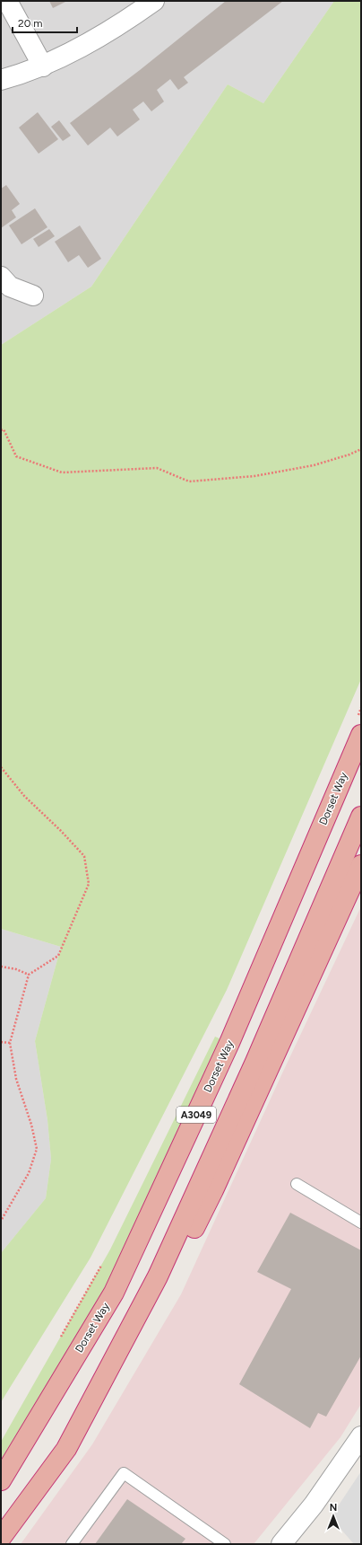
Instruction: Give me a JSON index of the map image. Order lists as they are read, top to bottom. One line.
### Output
{"streets":{"highway":["Dorset Way","A3049"]},"scale_bar":"20 m","north":"top"}
